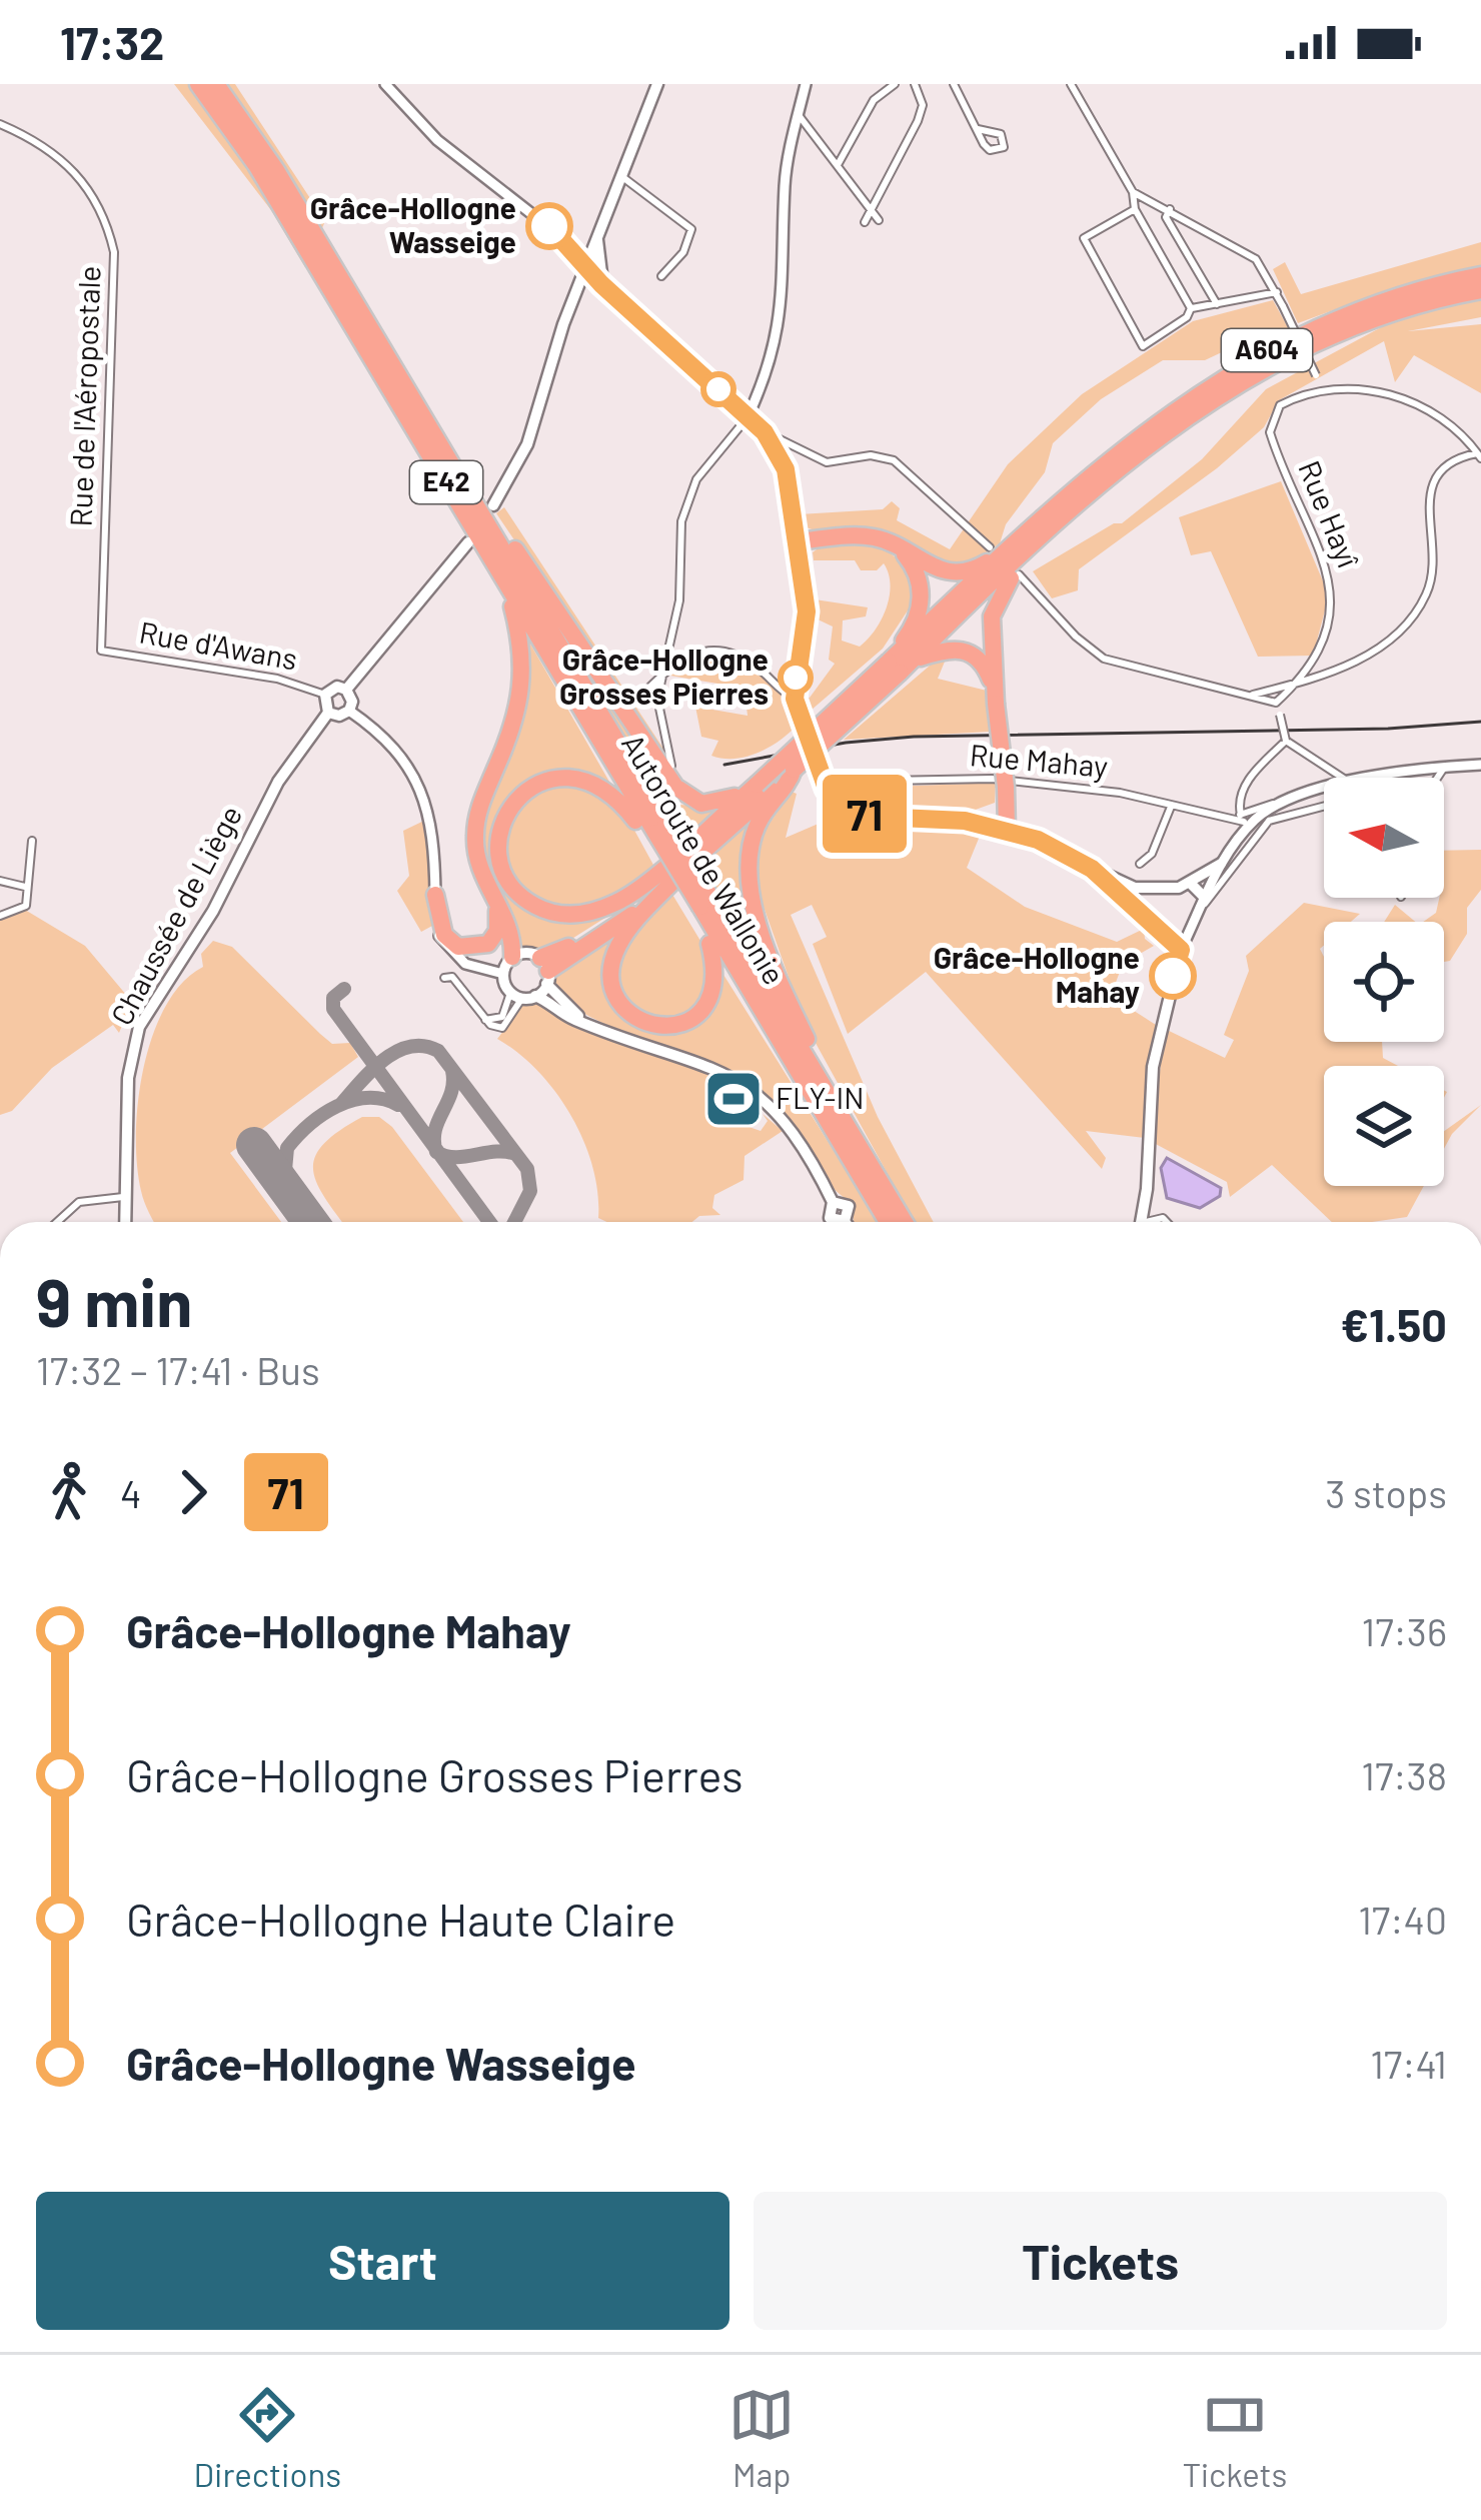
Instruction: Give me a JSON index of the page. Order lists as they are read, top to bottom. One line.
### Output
{"streets":{"highway":["A604","E42","Autoroute de Wallonie"],"main road":["Chaussée de Liège"],"street":["Rue de l'Aéropostale","Rue Hayî","Rue d'Awans","Rue Mahay"]},"crossings":[["Rue de l'Aéropostale","Rue d'Awans"],["Rue d'Awans","Chaussée de Liège"]],"places":{"other":["Grâce-Hollogne Wasseige","Grâce-Hollogne Grosses Pierres","Grâce-Hollogne Mahay"],"sports":["FLY-IN"]},"lines":["bus line 71"],"north":"left","page":{"status":"17:32","on_map":"71","heading":["9 min","17:32 – 17:41 · Bus","€1.50"],"legs":["4","71","3 stops"],"list":[{"name":"Grâce-Hollogne Mahay","value":"17:36"},{"name":"Grâce-Hollogne Grosses Pierres","value":"17:38"},{"name":"Grâce-Hollogne Haute Claire","value":"17:40"},{"name":"Grâce-Hollogne Wasseige","value":"17:41"}],"buttons":["Start","Tickets"],"tabs":["Directions","Map","Tickets"]}}
